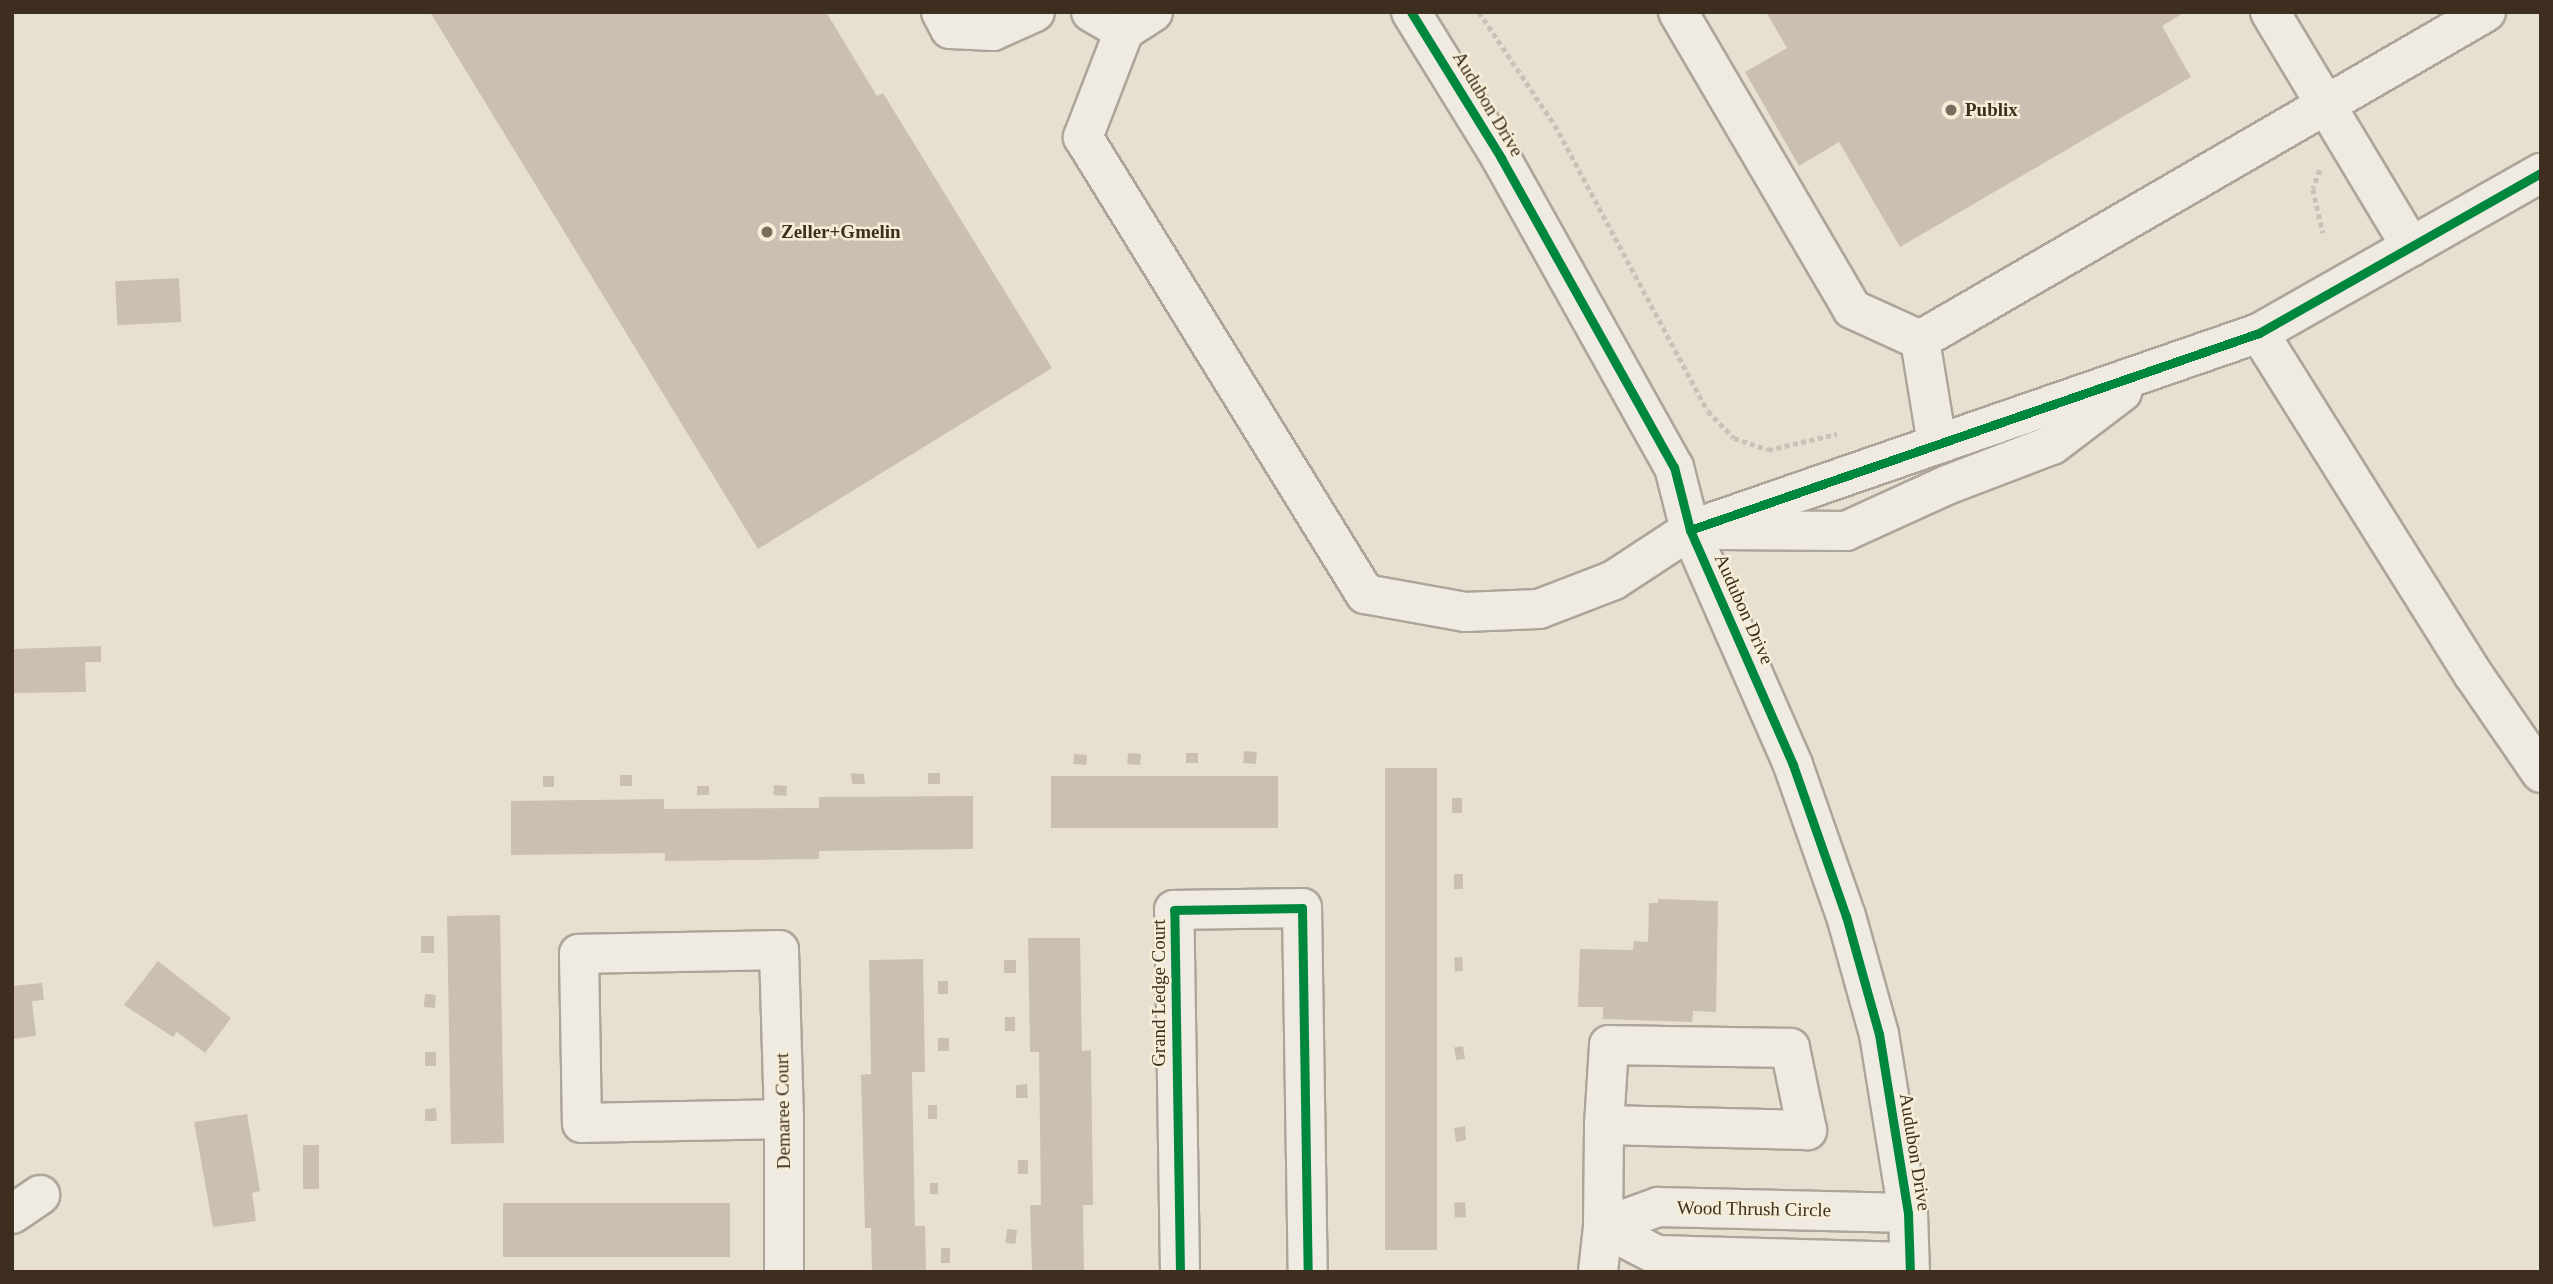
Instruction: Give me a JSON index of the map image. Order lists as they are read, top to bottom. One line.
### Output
{"streets":{"street":["Audubon Drive","Grand Ledge Court","Demaree Court","Wood Thrush Circle"]},"crossings":[["Audubon Drive","Wood Thrush Circle"]],"places":["Publix","Zeller+Gmelin"]}
